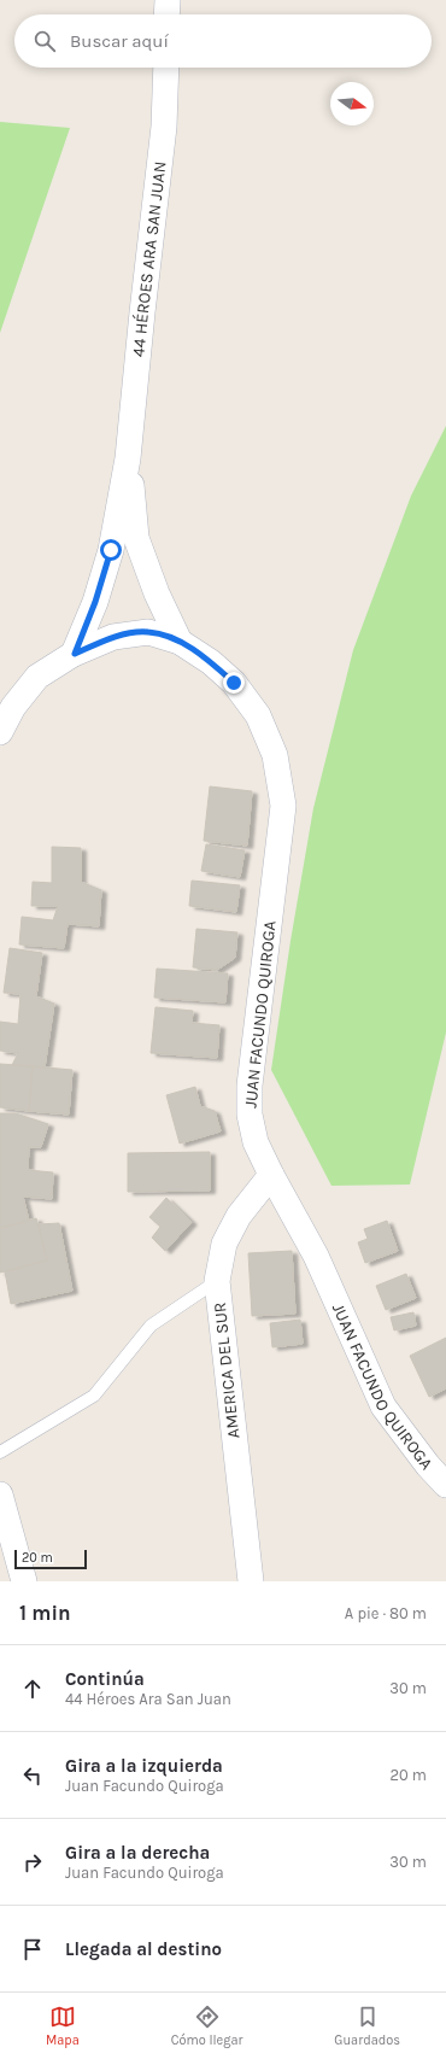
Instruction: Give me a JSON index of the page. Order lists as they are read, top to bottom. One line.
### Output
{"streets":{"street":["44 HÉROES ARA SAN JUAN","JUAN FACUNDO QUIROGA","AMERICA DEL SUR"]},"crossings":[["44 HÉROES ARA SAN JUAN","JUAN FACUNDO QUIROGA"],["JUAN FACUNDO QUIROGA","AMERICA DEL SUR"]],"scale_bar":"20 m","north":"right","page":{"search":"Buscar aquí","scale":"20 m","heading":["1 min","A pie · 80 m"],"list":[["Continúa","44 Héroes Ara San Juan","30 m"],["Gira a la izquierda","Juan Facundo Quiroga","20 m"],["Gira a la derecha","Juan Facundo Quiroga","30 m"],"Llegada al destino"],"nav":["Mapa","Cómo llegar","Guardados"]}}
